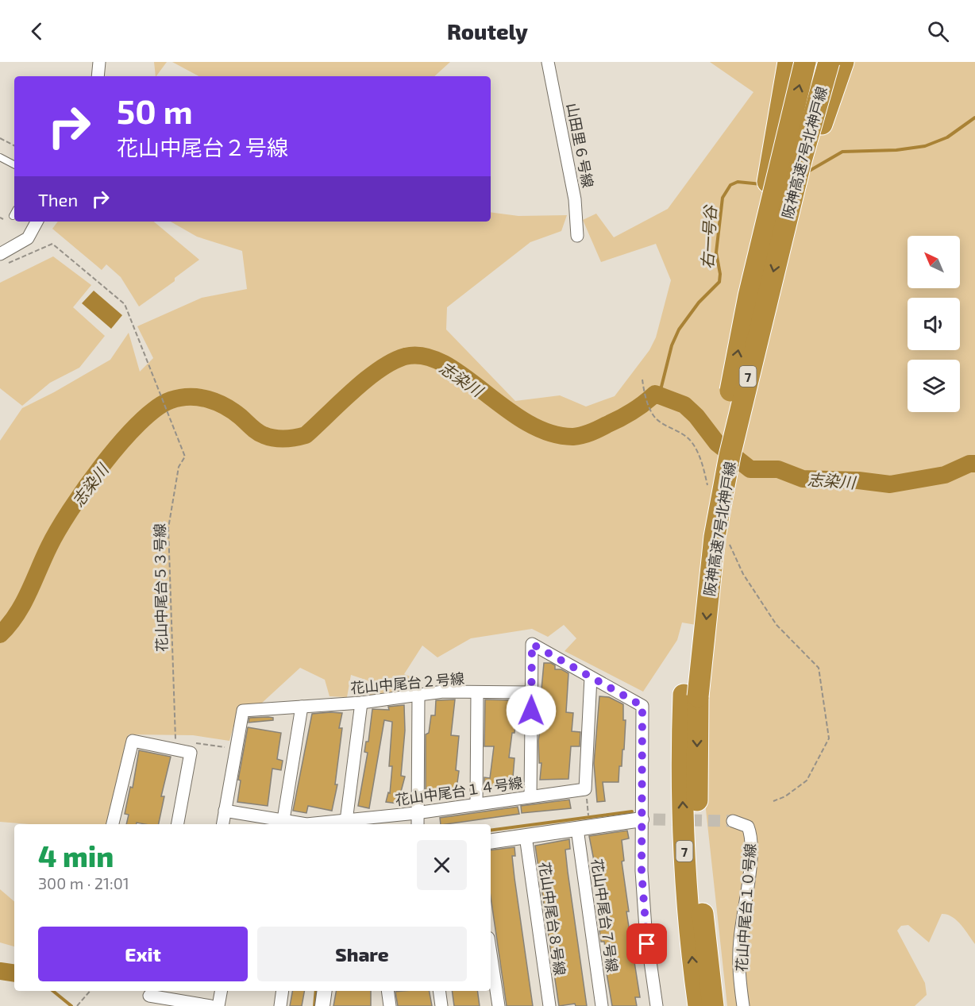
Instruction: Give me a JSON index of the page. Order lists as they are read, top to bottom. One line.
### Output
{"streets":{"highway":["阪神高速7号北神戸線","7"],"street":["山田里６号線","花山中尾台２号線","花山中尾台１４号線","花山中尾台１０号線","花山中尾台７号線","花山中尾台８号線"],"path":["花山中尾台５３号線"]},"crossings":[["花山中尾台２号線","花山中尾台１４号線"]],"water":["右一号谷","志染川"],"north":"top left","page":{"header":"Routely","turn":["50 m","花山中尾台２号線"],"then":"Then","heading":["4 min","300 m · 21:01"],"buttons":["Exit","Share"]}}
